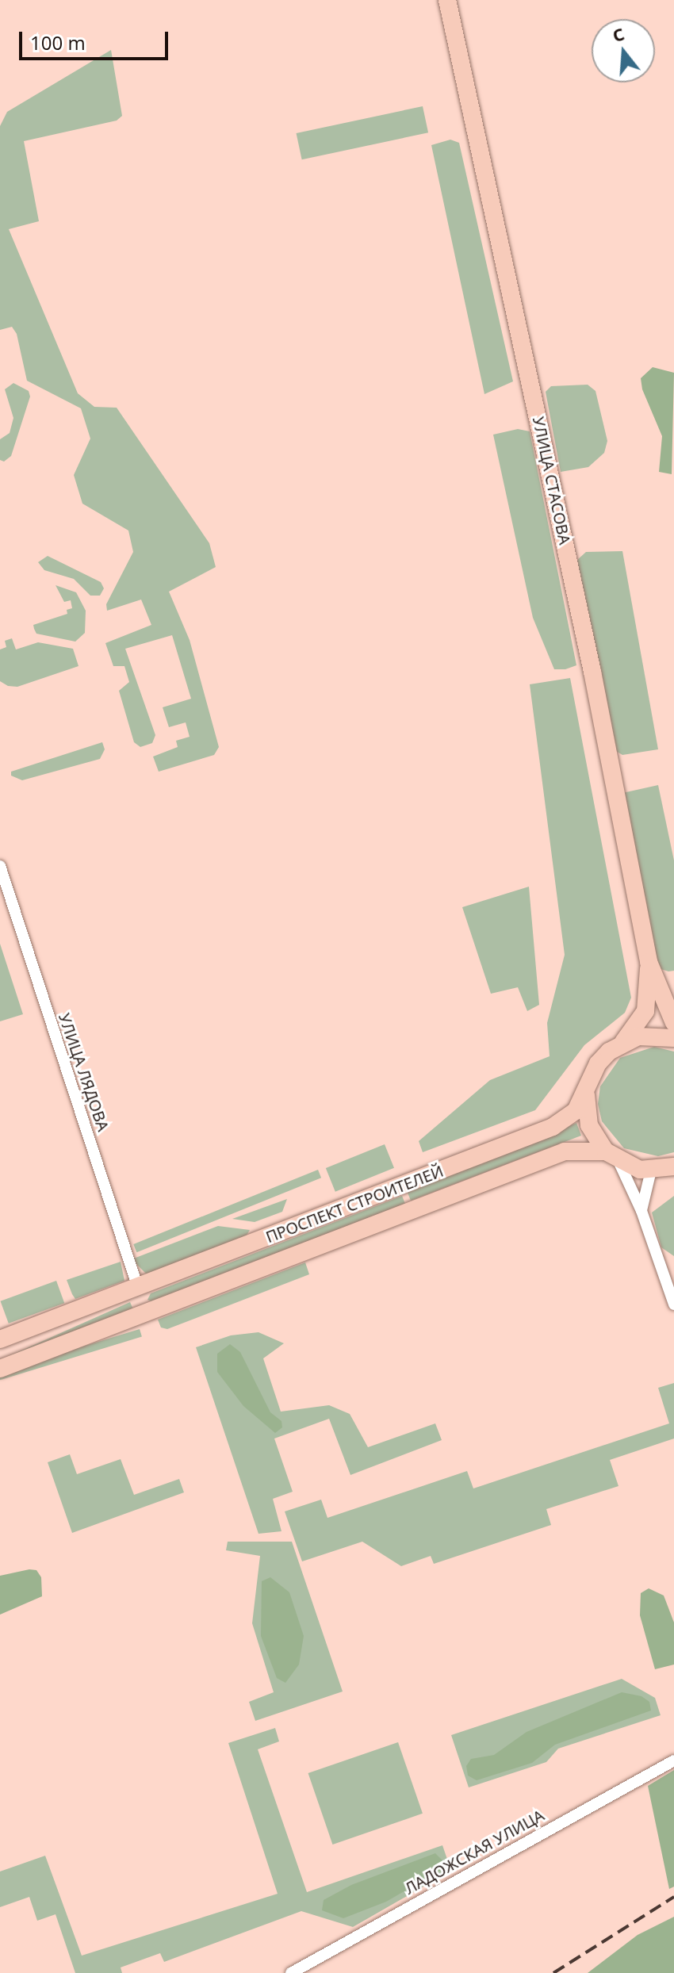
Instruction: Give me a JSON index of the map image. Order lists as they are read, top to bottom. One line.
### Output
{"streets":{"main road":["УЛИЦА СТАСОВА","ПРОСПЕКТ СТРОИТЕЛЕЙ"],"street":["УЛИЦА ЛЯДОВА","ЛАДОЖСКАЯ УЛИЦА"]},"crossings":[["УЛИЦА СТАСОВА","ПРОСПЕКТ СТРОИТЕЛЕЙ"],["УЛИЦА ЛЯДОВА","ПРОСПЕКТ СТРОИТЕЛЕЙ"]],"scale_bar":"100 m","north":"top"}
